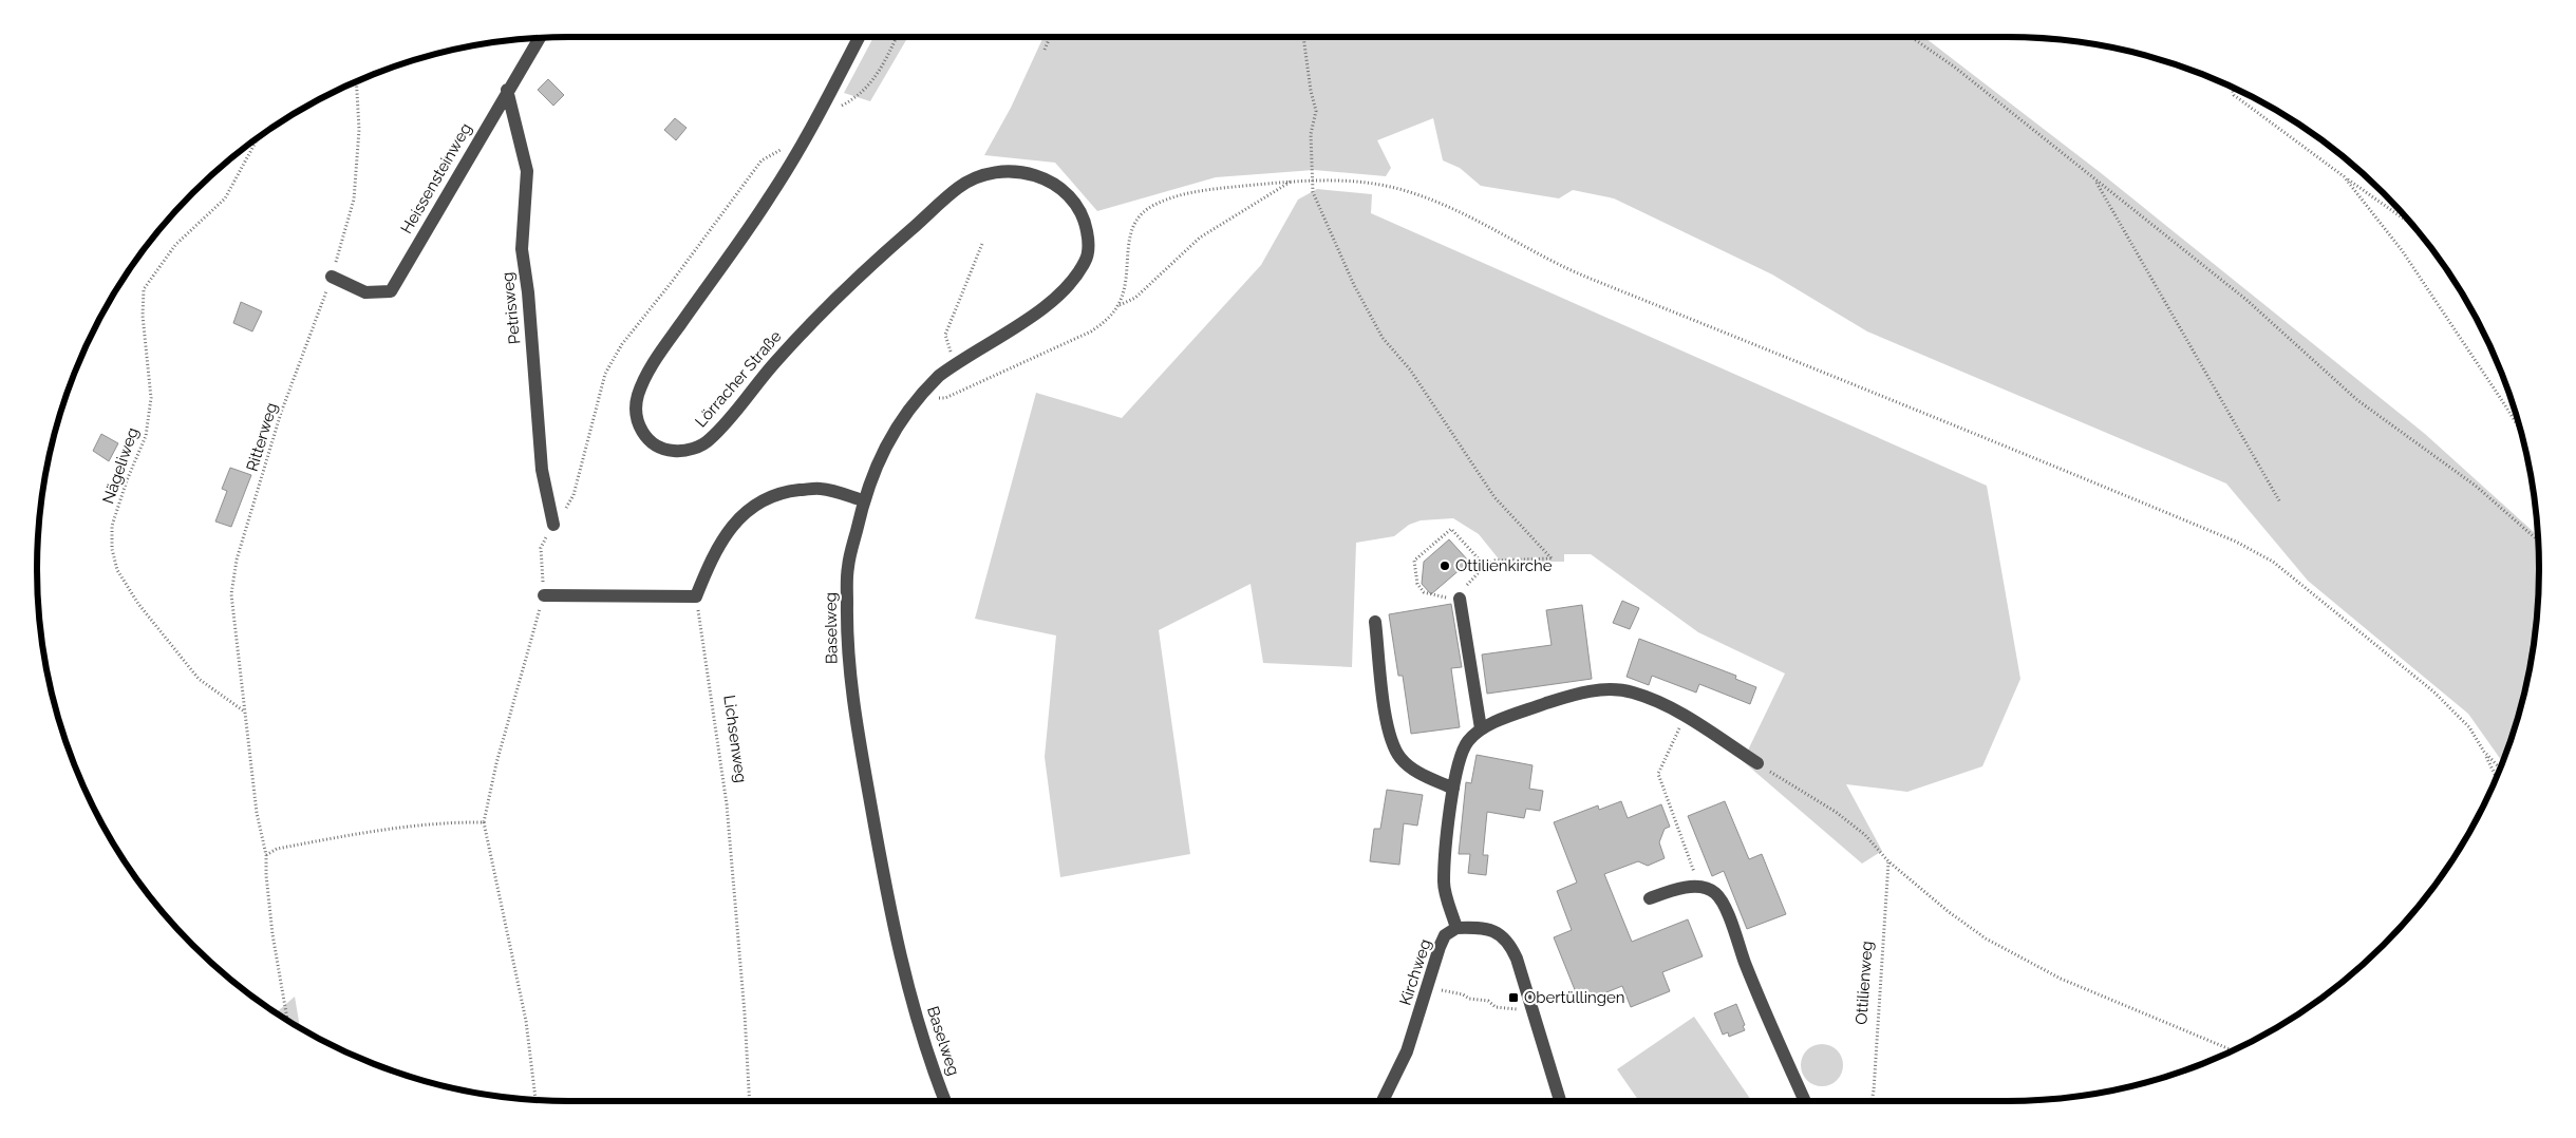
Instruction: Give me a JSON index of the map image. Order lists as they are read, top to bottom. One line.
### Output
{"streets":{"street":["Heissensteinweg","Petrisweg","Lörracher Straße","Baselweg","Kirchweg"],"path":["Ritterweg","Nägeliweg","Lichsenweg","Ottilienweg"]},"crossings":[["Heissensteinweg","Petrisweg"],["Heissensteinweg","Ritterweg"],["Lörracher Straße","Baselweg"],["Ritterweg","Nägeliweg"]],"places":{"other":["Ottilienkirche"],"transit":["Obertüllingen"]}}
